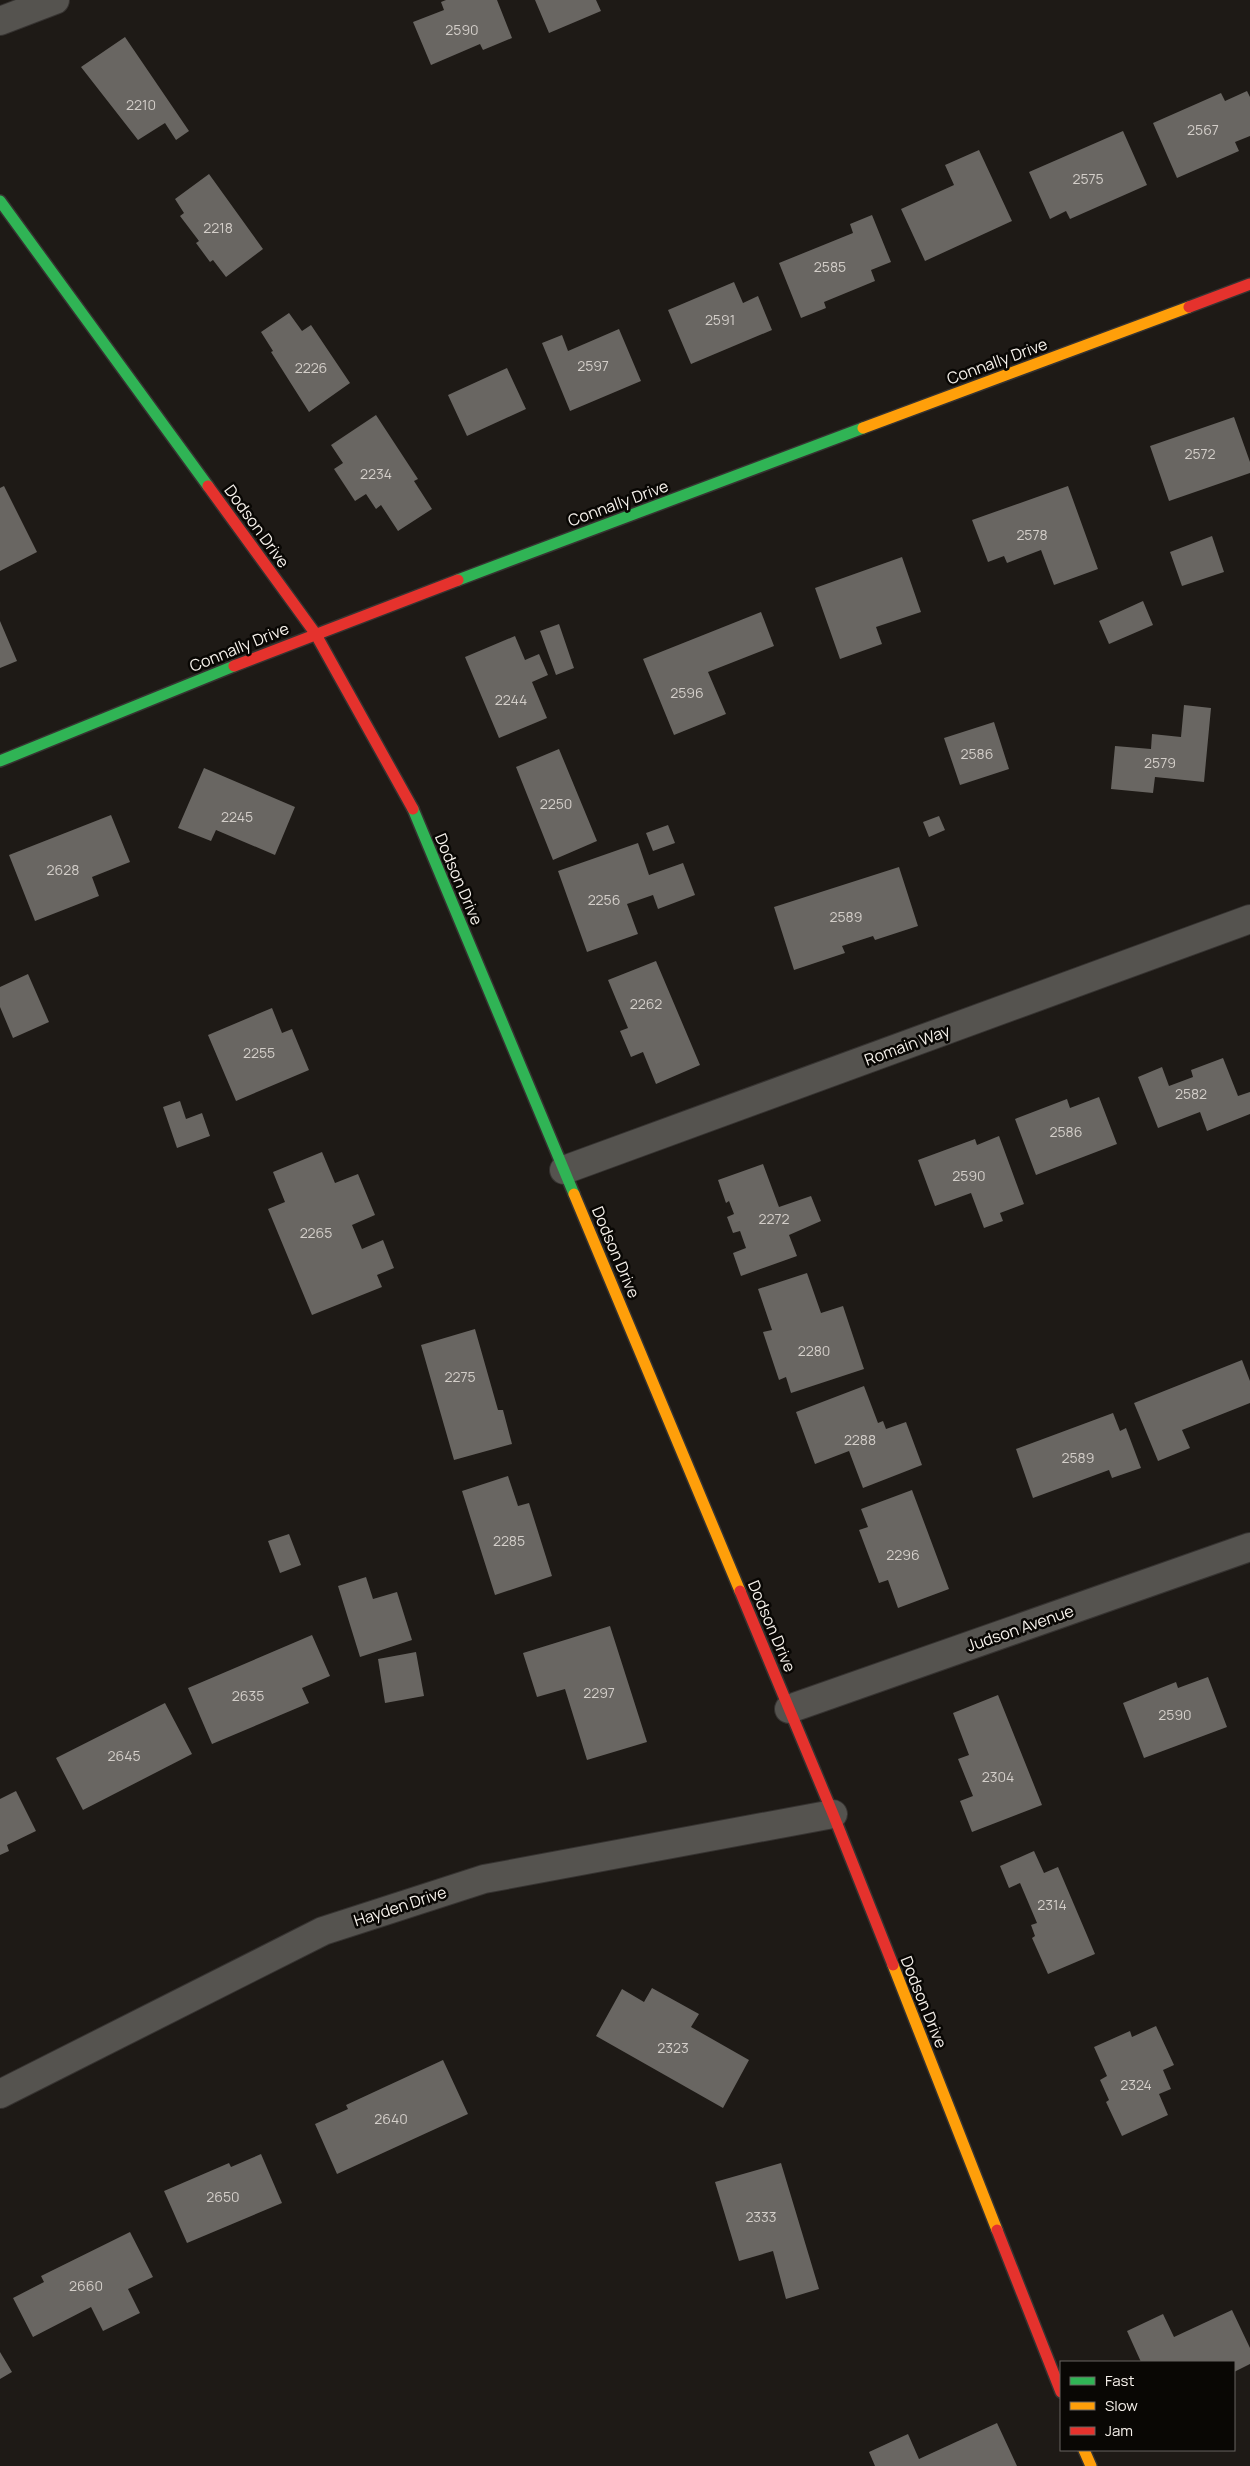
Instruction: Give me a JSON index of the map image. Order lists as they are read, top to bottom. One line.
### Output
{"streets":{"street":["Connally Drive","Dodson Drive","Romain Way","Judson Avenue","Hayden Drive"]},"crossings":[["Connally Drive","Dodson Drive"],["Dodson Drive","Romain Way"],["Dodson Drive","Judson Avenue"],["Dodson Drive","Hayden Drive"]],"house_numbers":["2590","2210","2567","2575","2218","2585","2591","2597","2226","2572","2234","2578","2596","2244","2586","2579","2250","2245","2628","2256","2589","2262","2255","2582","2586","2590","2272","2265","2280","2275","2288","2589","2285","2296","2297","2635","2590","2645","2304","2314","2323","2324","2640","2650","2333","2660"],"legend":["Fast","Slow","Jam"]}
